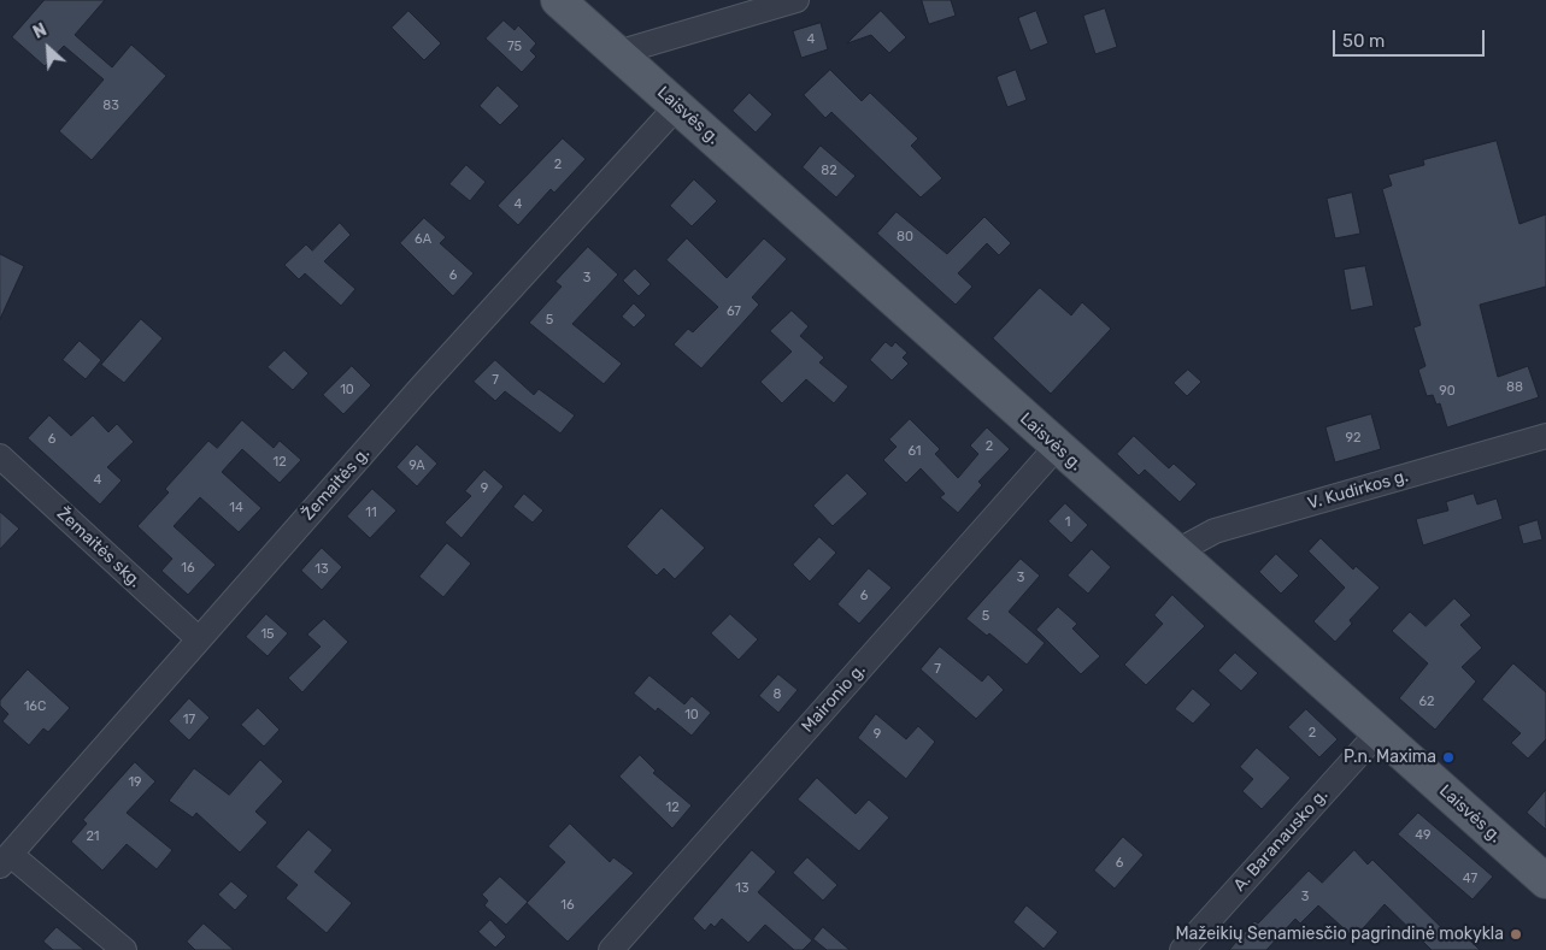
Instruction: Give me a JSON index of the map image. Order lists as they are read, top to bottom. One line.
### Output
{"streets":{"main road":["Laisvės g."],"street":["Žemaitės g.","V. Kudirkos g.","Žemaitės skg.","Maironio g.","A. Baranausko g."]},"crossings":[["Laisvės g.","Žemaitės g."],["Laisvės g.","V. Kudirkos g."],["Laisvės g.","Maironio g."],["Laisvės g.","A. Baranausko g."],["Žemaitės g.","Žemaitės skg."]],"places":["P.n. Maxima","Mažeikių Senamiesčio pagrindinė mokykla"],"house_numbers":["4","75","83","2","82","4","80","6A","6","3","67","5","7","88","10","90","92","6","2","61","12","9A","4","9","14","11","1","16","13","3","6","5","15","7","8","62","16C","10","17","2","9","19","12","49","21","6","47","13","3","16"],"scale_bar":"50 m","north":"top left"}
